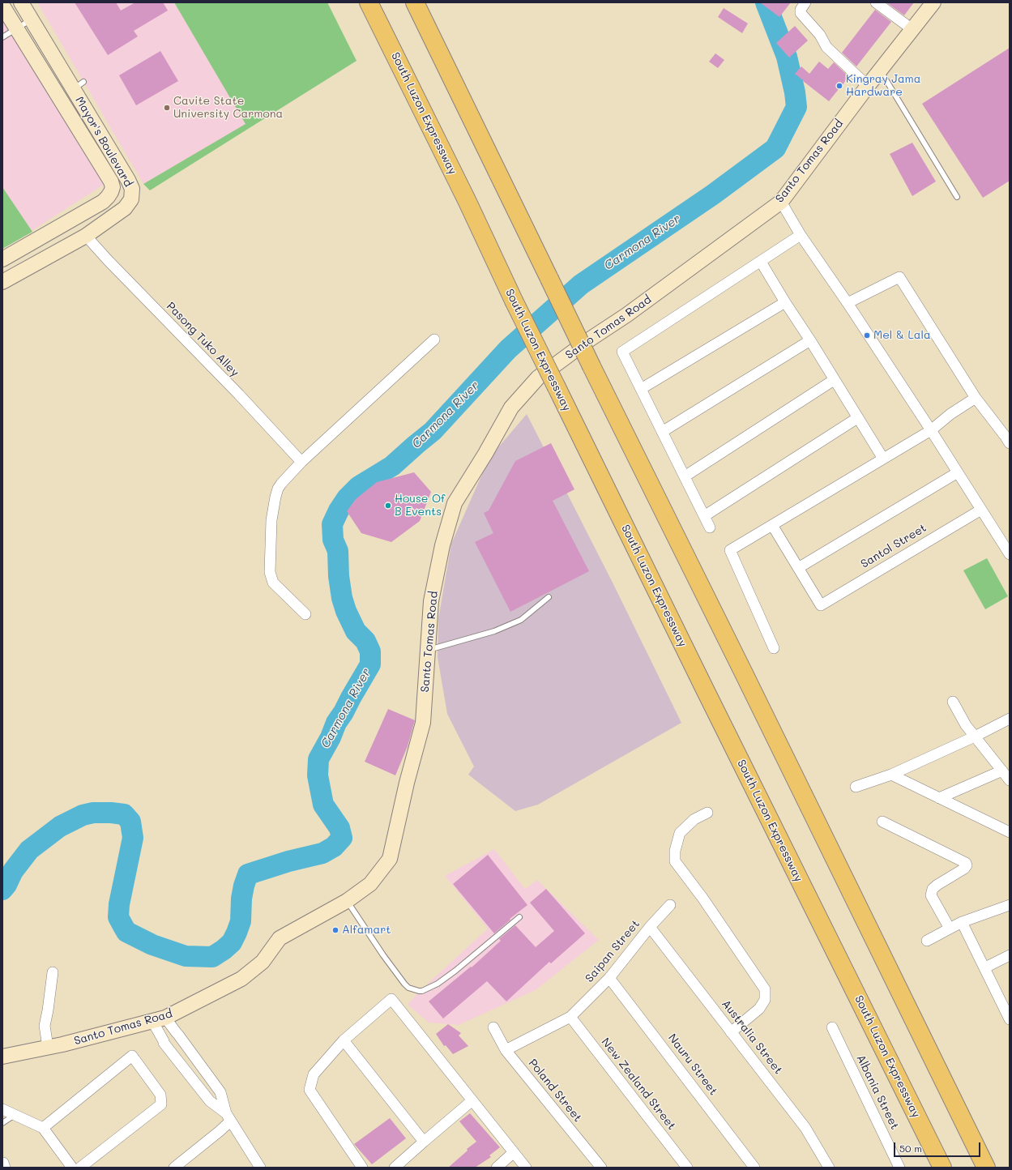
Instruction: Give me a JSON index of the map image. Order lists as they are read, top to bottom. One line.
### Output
{"streets":{"highway":["South Luzon Expressway"],"street":["Mayor's Boulevard","Santo Tomas Road","Pasong Tuko Alley","Santol Street","Saipan Street","Australia Street","Nauru Street","New Zealand Street","Poland Street","Albania Street"]},"crossings":[["Mayor's Boulevard","Pasong Tuko Alley"],["Saipan Street","Australia Street"],["Saipan Street","Nauru Street"],["Saipan Street","New Zealand Street"],["Saipan Street","Poland Street"]],"water":["Carmona River"],"places":["Kingray Jama Hardware","Cavite State University Carmona","Mel & Lala","House Of B Events","Alfamart"],"scale_bar":"50 m"}
